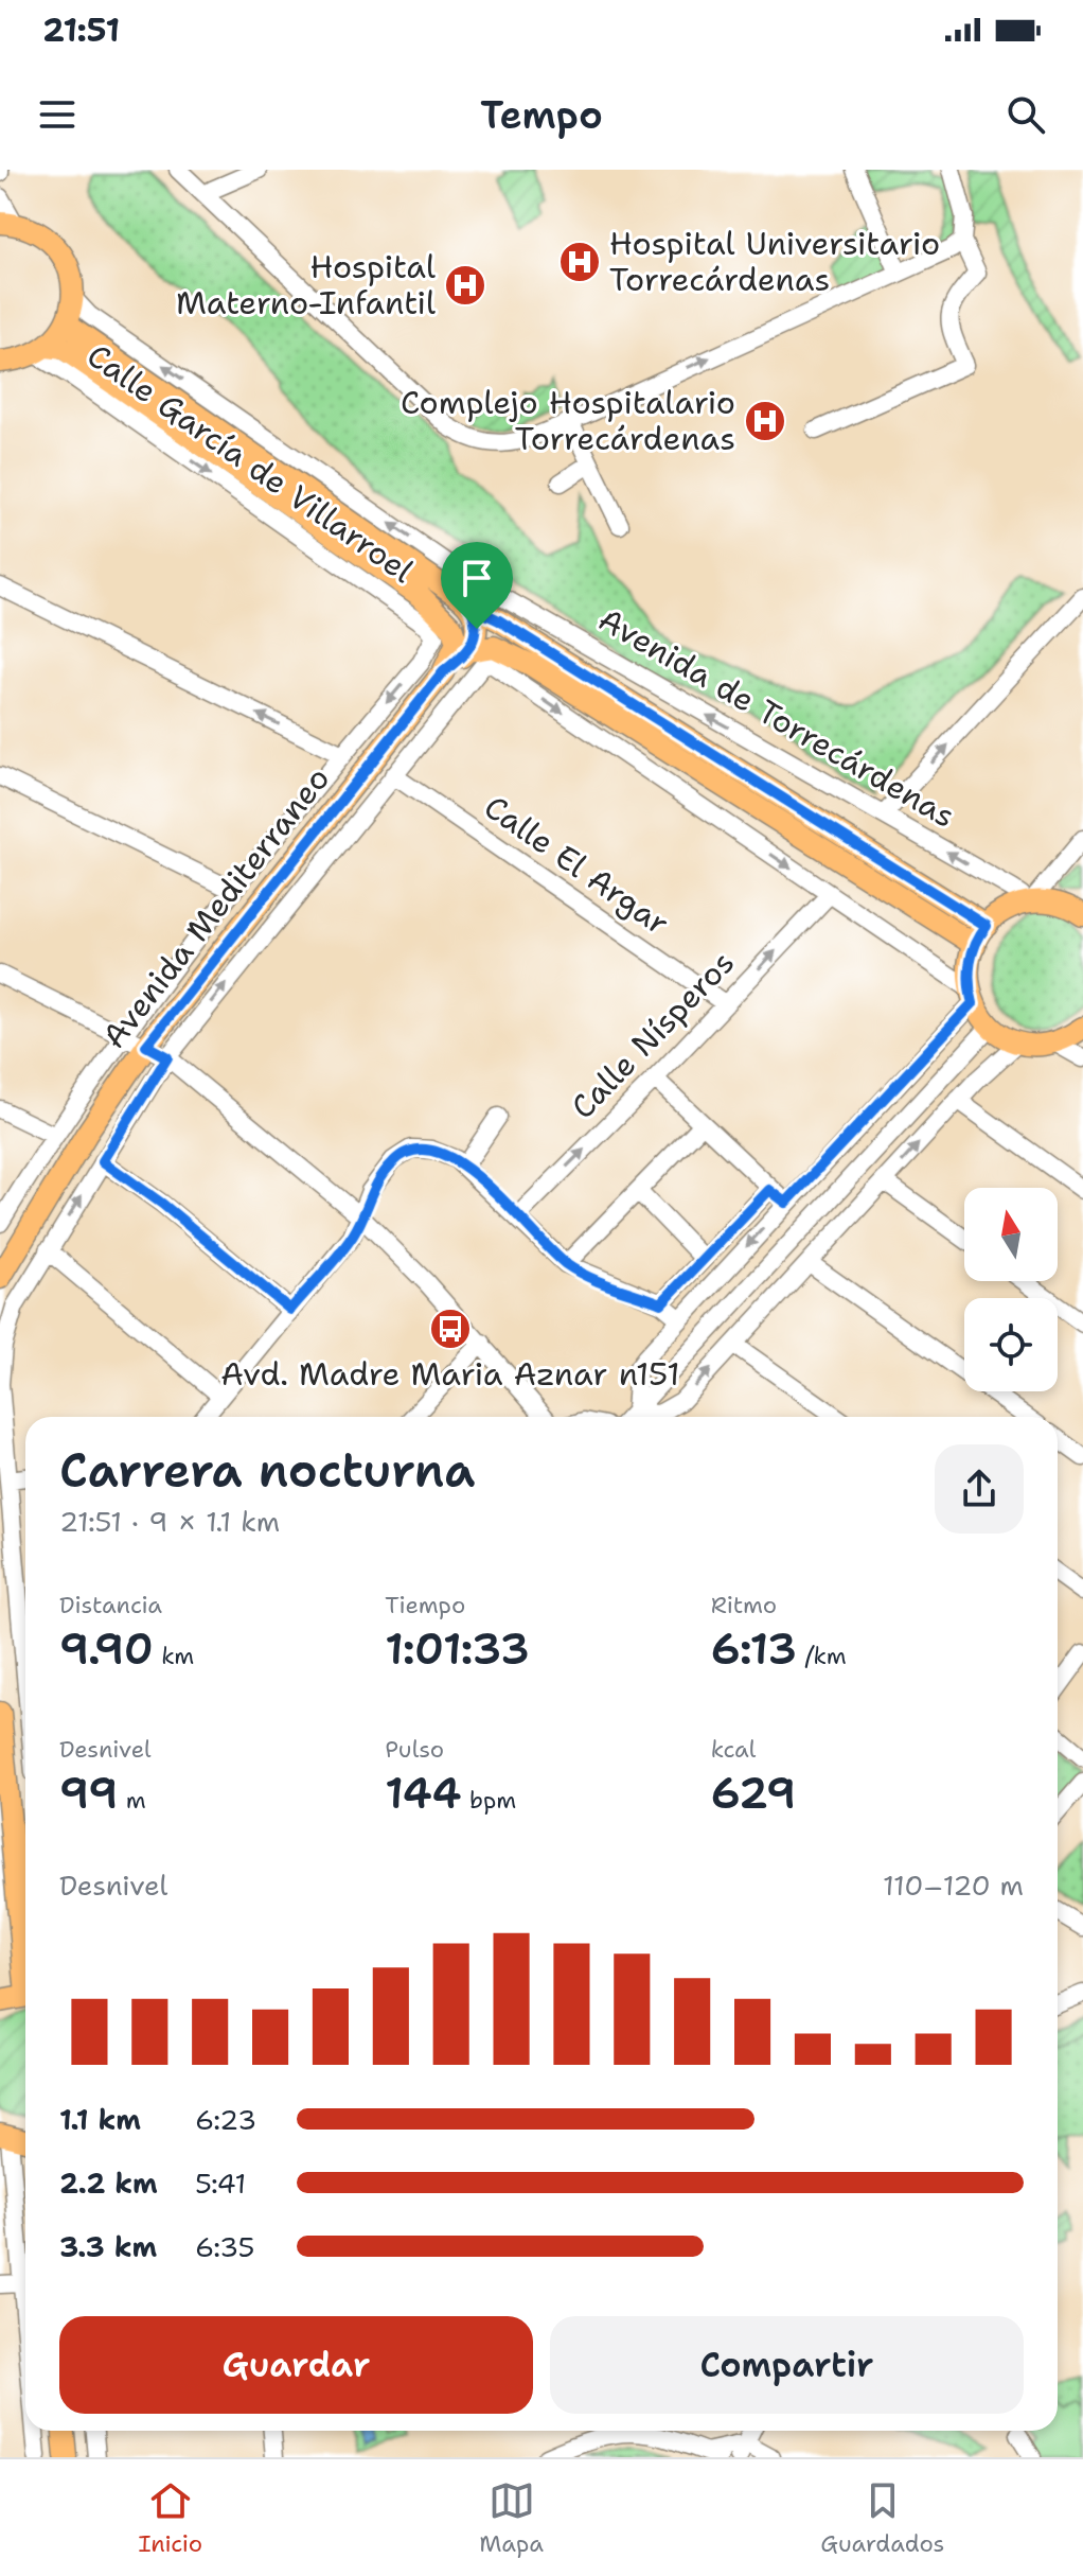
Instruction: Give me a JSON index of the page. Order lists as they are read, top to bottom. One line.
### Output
{"streets":{"main road":["Calle García de Villarroel","Avenida de Torrecárdenas","Avenida Mediterraneo"],"street":["Calle El Argar","Calle Nísperos"]},"crossings":[["Calle García de Villarroel","Avenida de Torrecárdenas"],["Calle García de Villarroel","Avenida Mediterraneo"],["Calle El Argar","Calle Nísperos"]],"places":{"hospital":["Hospital Universitario Torrecárdenas","Hospital Materno-Infantil","Complejo Hospitalario Torrecárdenas"],"bus stop":["Avd. Madre Maria Aznar n151"]},"north":"top","page":{"status":"21:51","header":"Tempo","heading":["Carrera nocturna","21:51 · 9 × 1.1 km"],"stats":[["Distancia","9.90 km"],["Tiempo","1:01:33"],["Ritmo","6:13 /km"],["Desnivel","99 m"],["Pulso","144 bpm"],["kcal","629"]],"chart":["Desnivel","110–120 m"],"list":[{"name":"1.1 km","note":"6:23"},{"name":"2.2 km","note":"5:41"},{"name":"3.3 km","note":"6:35"}],"buttons":["Guardar","Compartir"],"tabs":["Inicio","Mapa","Guardados"]}}
